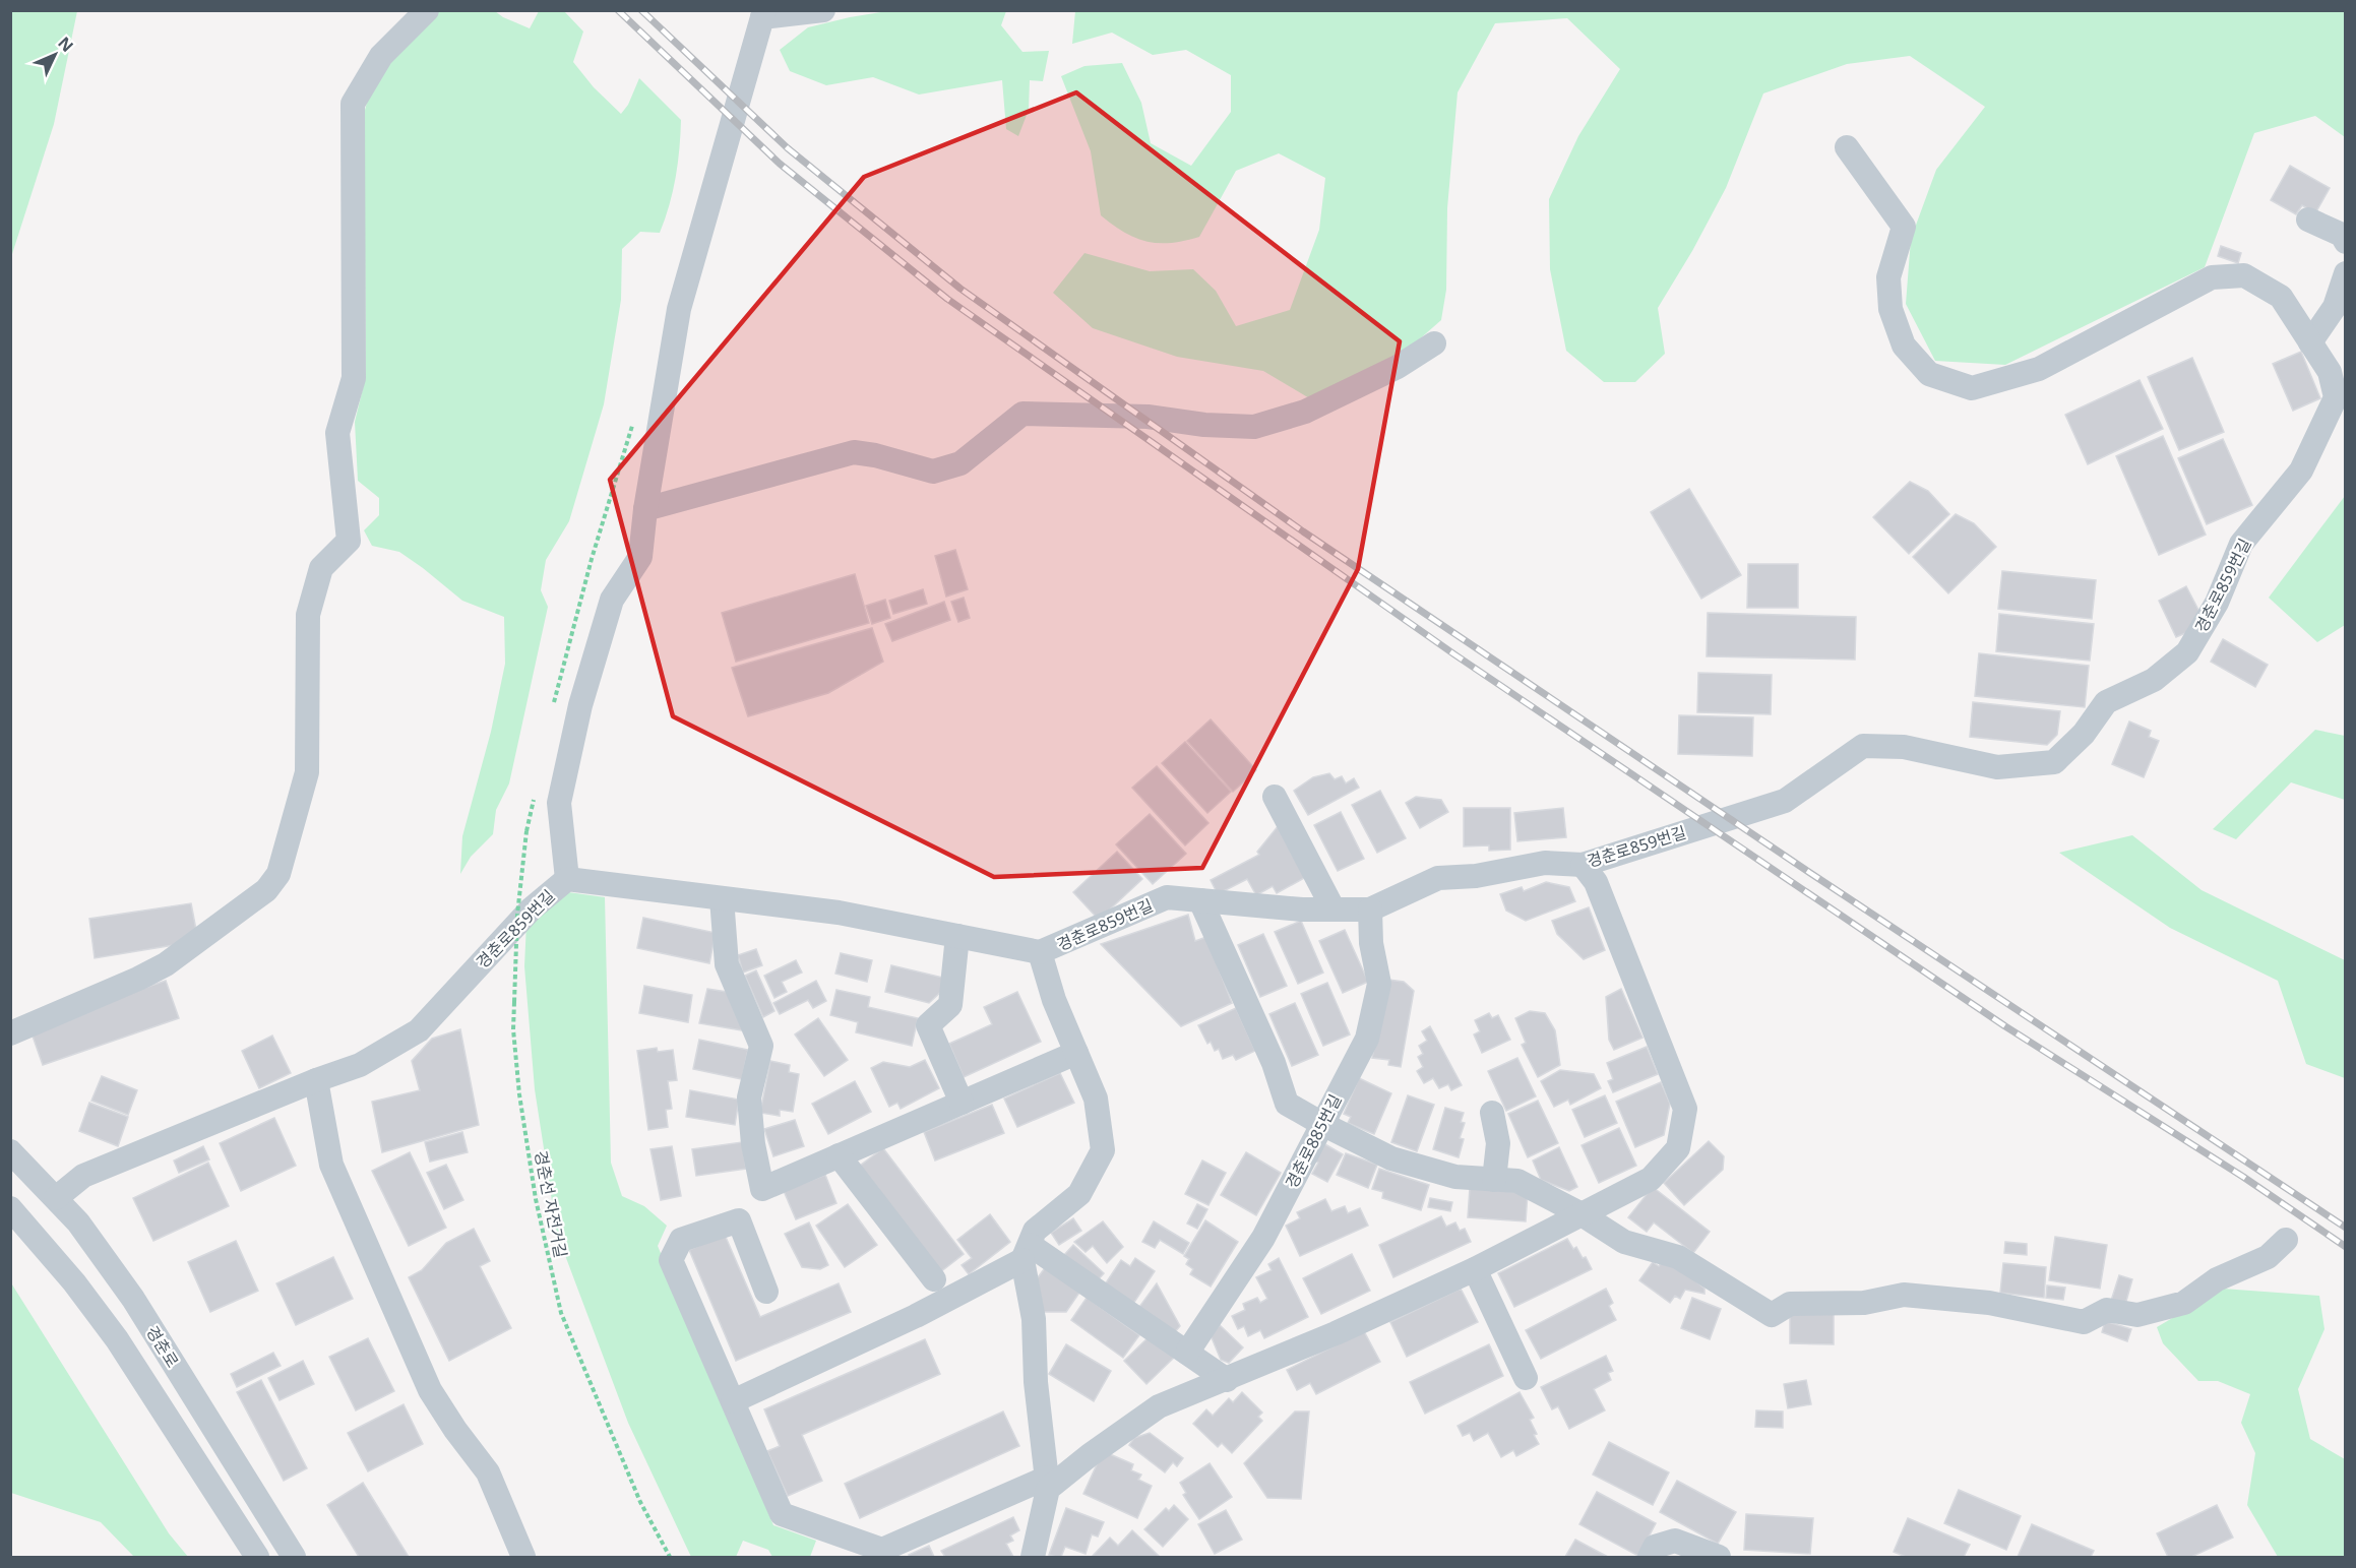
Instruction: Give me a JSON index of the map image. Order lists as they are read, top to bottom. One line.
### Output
{"streets":{"street":["경춘로859번길","경춘로885번길","경춘로"],"path":["경춘선 자전거길"]},"crossings":[["경춘로859번길","경춘로885번길"],["경춘로859번길","경춘로"]],"north":"top right"}
